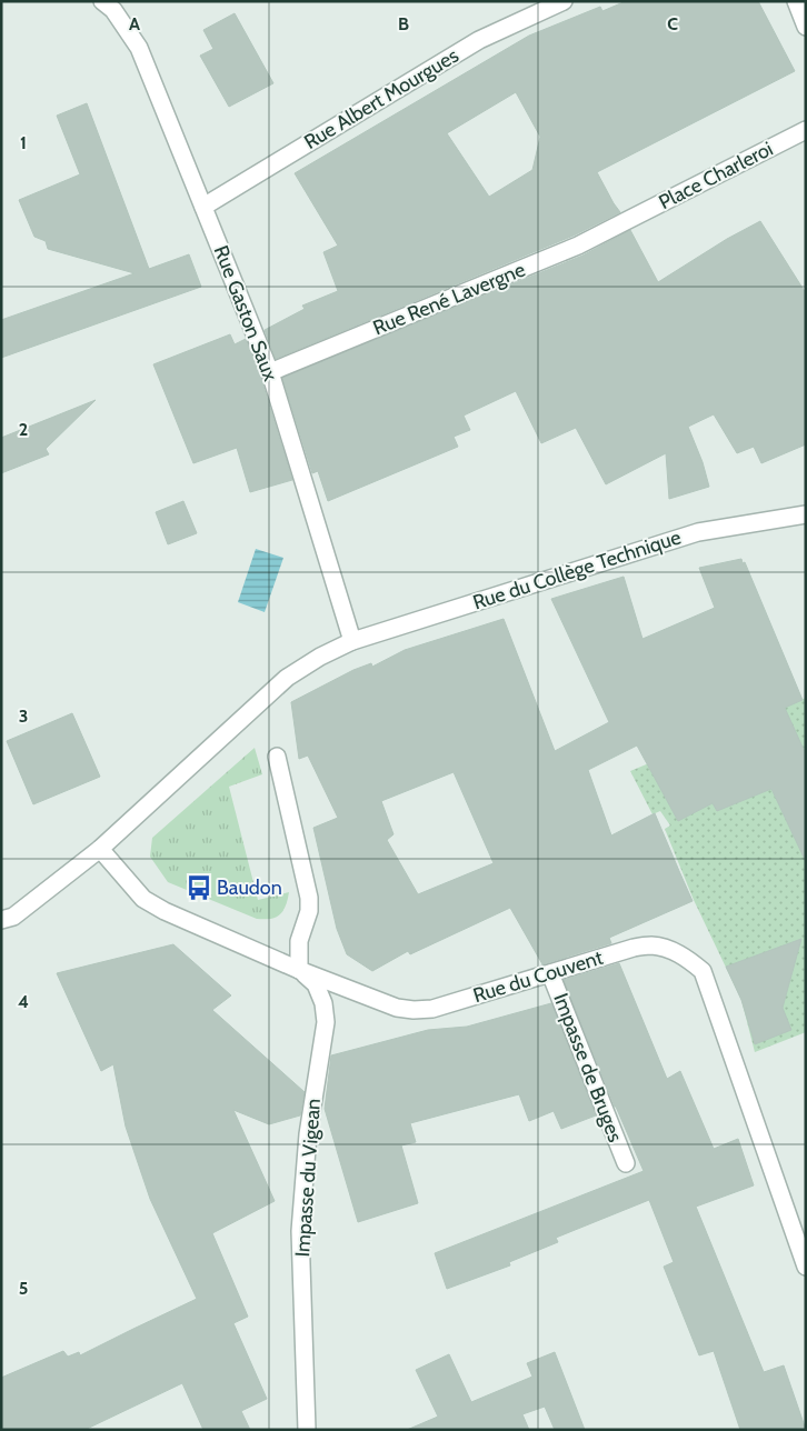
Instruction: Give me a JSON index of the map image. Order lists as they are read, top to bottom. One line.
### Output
{"streets":{"street":["Rue Albert Mourgues","Place Charleroi","Rue René Lavergne","Rue Gaston Saux","Rue du Collège Technique","Rue du Couvent","Impasse de Bruges","Impasse du Vigean"]},"crossings":[["Rue Albert Mourgues","Rue Gaston Saux"],["Place Charleroi","Rue René Lavergne"],["Rue René Lavergne","Rue Gaston Saux"],["Rue Gaston Saux","Rue du Collège Technique"],["Rue du Couvent","Impasse de Bruges"],["Rue du Couvent","Impasse du Vigean"]],"places":{"bus stop":["Baudon"]},"grid":{"columns":["A","B","C"],"rows":["1","2","3","4","5"]}}
